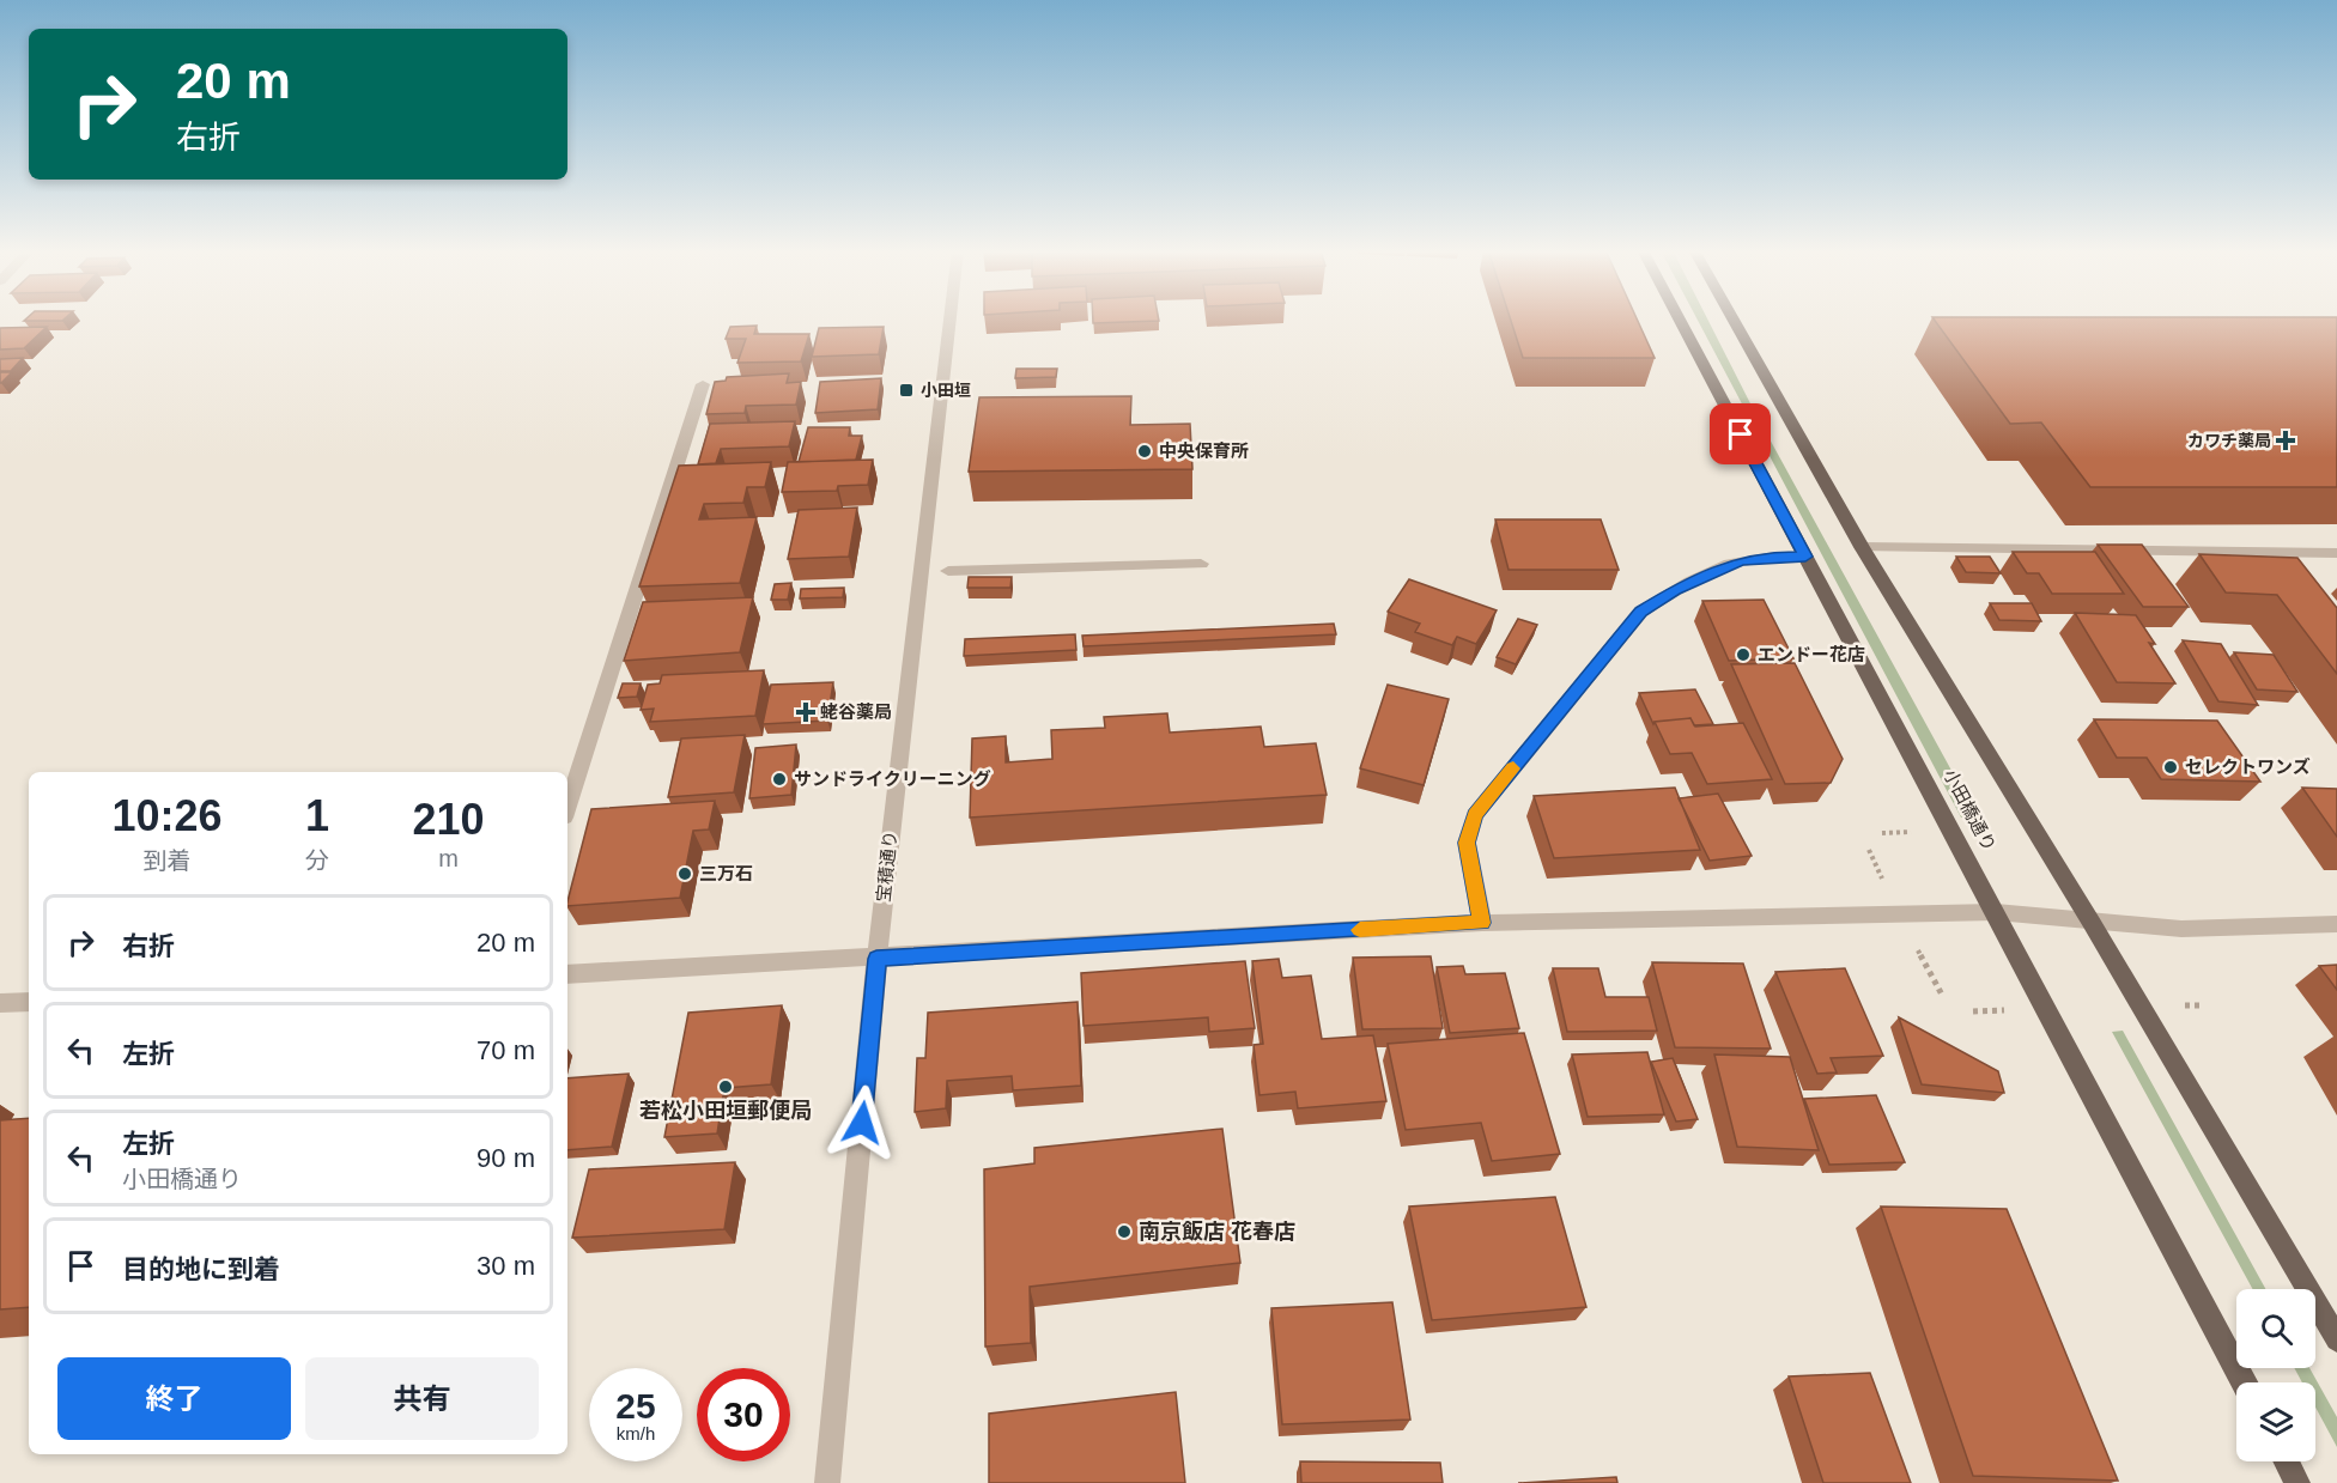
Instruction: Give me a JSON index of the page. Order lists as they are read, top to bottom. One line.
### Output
{"streets":{"main road":["小田橋通り"],"street":["宝積通り"]},"places":{"transit":["小田垣"],"health":["カワチ薬局","蛯谷薬局"],"other":["中央保育所","エンドー花店","セレクトワンズ","サンドライクリーニング","三万石","若松小田垣郵便局","南京飯店 花春店"]},"page":{"turn":["20 m","右折"],"eta":["10:26","到着","1","分","210","m"],"list":[{"name":"右折","value":"20 m"},{"name":"左折","value":"70 m"},{"name":"左折","note":"小田橋通り","value":"90 m"},{"name":"目的地に到着","value":"30 m"}],"buttons":["終了","共有"],"speed":"25 km/h","limit":"30"}}
